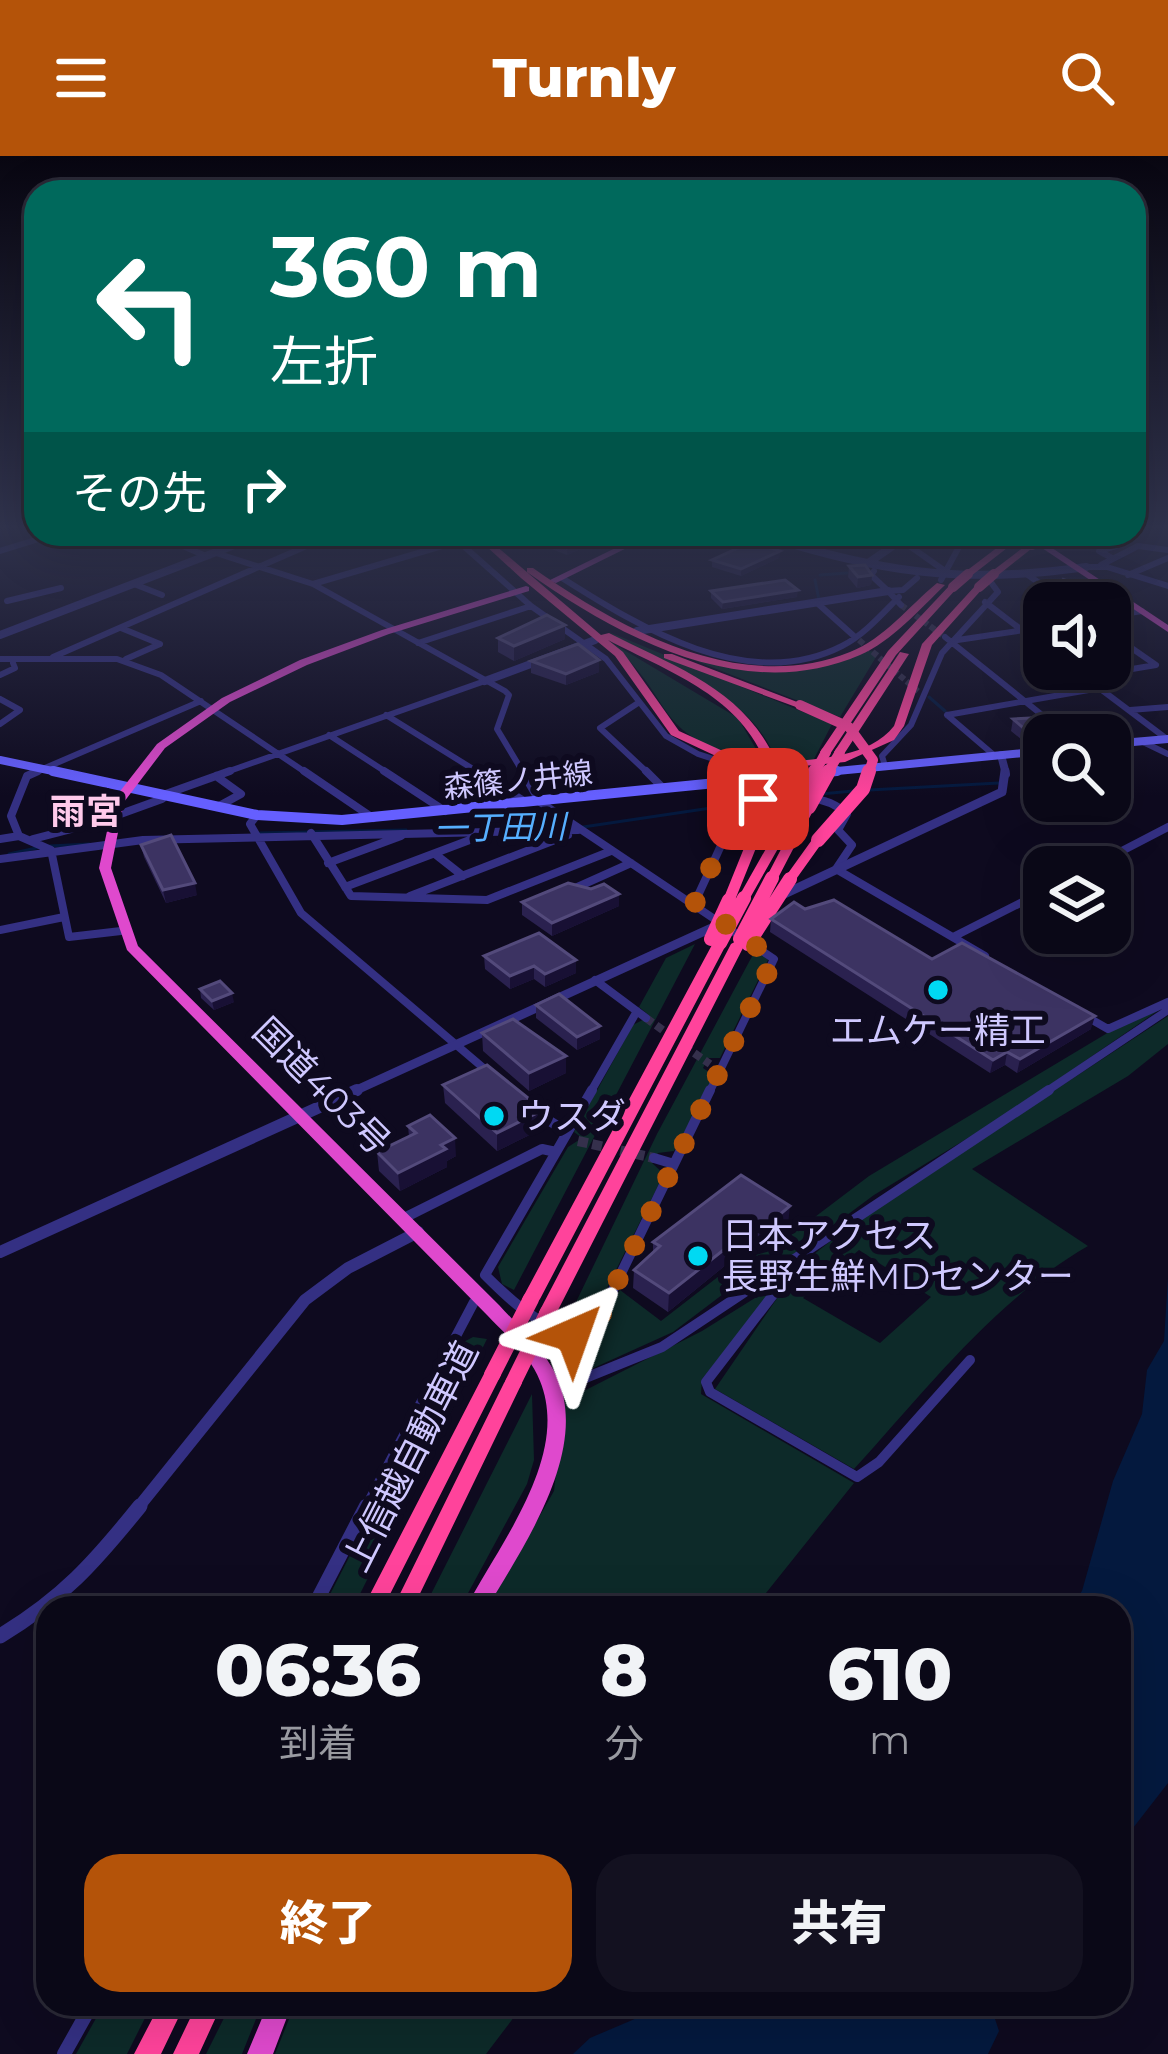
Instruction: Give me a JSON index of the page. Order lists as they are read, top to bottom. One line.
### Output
{"streets":{"highway":["国道403号","上信越自動車道"],"main road":["森篠ノ井線"]},"districts":["雨宮"],"water":["一丁田川"],"places":["エムケー精工","ウスダ","日本アクセス 長野生鮮MDセンター"],"page":{"header":"Turnly","turn":["360 m","左折"],"then":"その先","eta":["06:36","到着","8","分","610","m"],"buttons":["終了","共有"]}}
